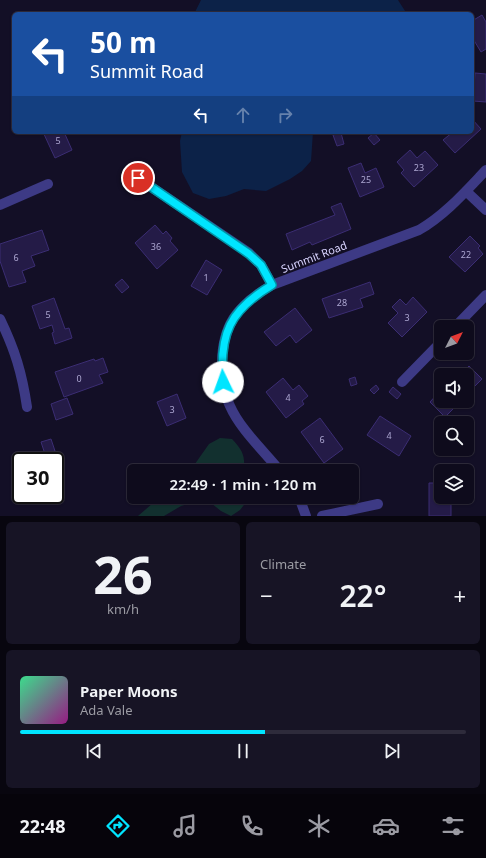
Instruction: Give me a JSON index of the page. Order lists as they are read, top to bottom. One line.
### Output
{"streets":{"street":["Summit Road"]},"house_numbers":["5","23","25","36","22","6","1","28","5","3","0","4","3","4","6"],"north":"top right","page":{"turn":["50 m","Summit Road"],"limit":"30","trip":"22:49 · 1 min · 120 m","tile":[["26","km/h"],"Climate"],"heat":["−","22°","+"],"song":["Paper Moons","Ada Vale"],"tabs":"22:48"}}
